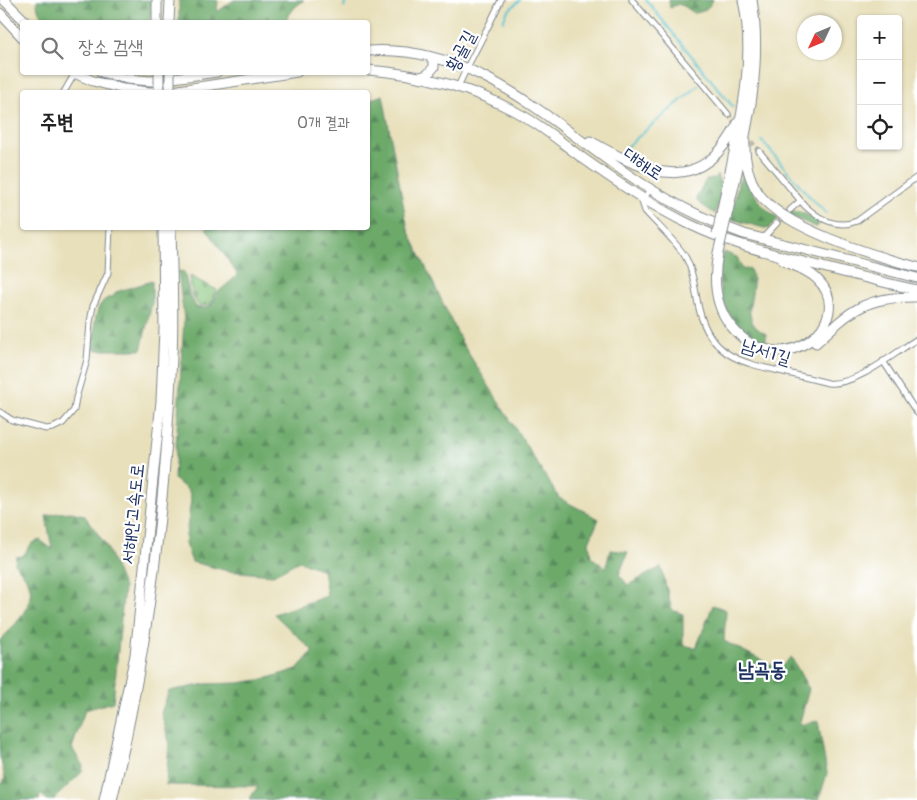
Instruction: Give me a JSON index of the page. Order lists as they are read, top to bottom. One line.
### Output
{"streets":{"highway":["대해로","서해안고속도로"],"street":["황골길","남서1길"]},"crossings":[["황골길","대해로"],["대해로","남서1길"]],"districts":["남곡동"],"north":"bottom left","page":{"map_buttons":["+","−"],"search":"장소 검색","heading":["주변","0개 결과"]}}
